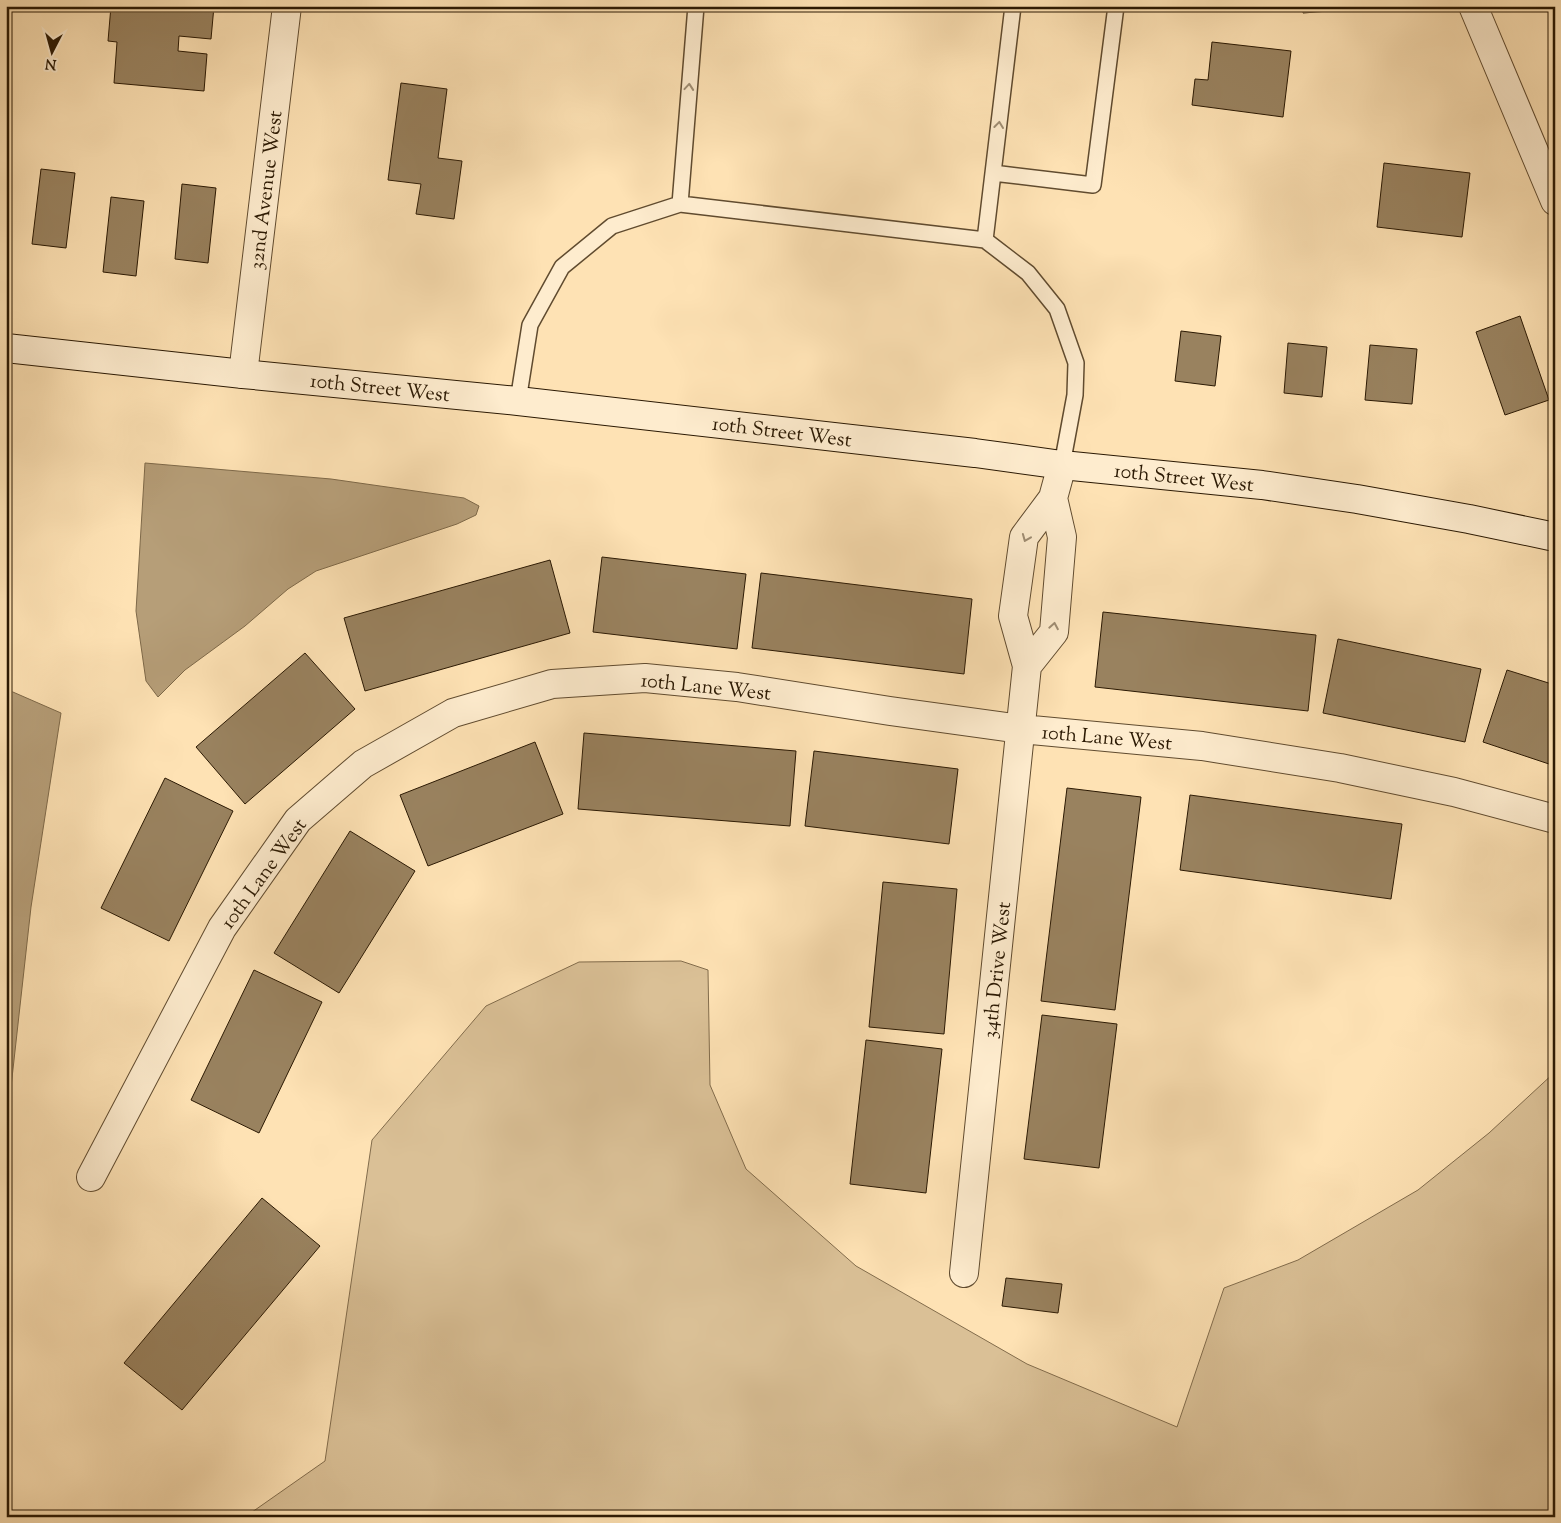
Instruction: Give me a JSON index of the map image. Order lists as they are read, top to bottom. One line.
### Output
{"streets":{"street":["32nd Avenue West","10th Street West","10th Lane West","34th Drive West"]},"crossings":[["32nd Avenue West","10th Street West"],["10th Street West","34th Drive West"],["10th Lane West","34th Drive West"]],"north":"bottom"}
